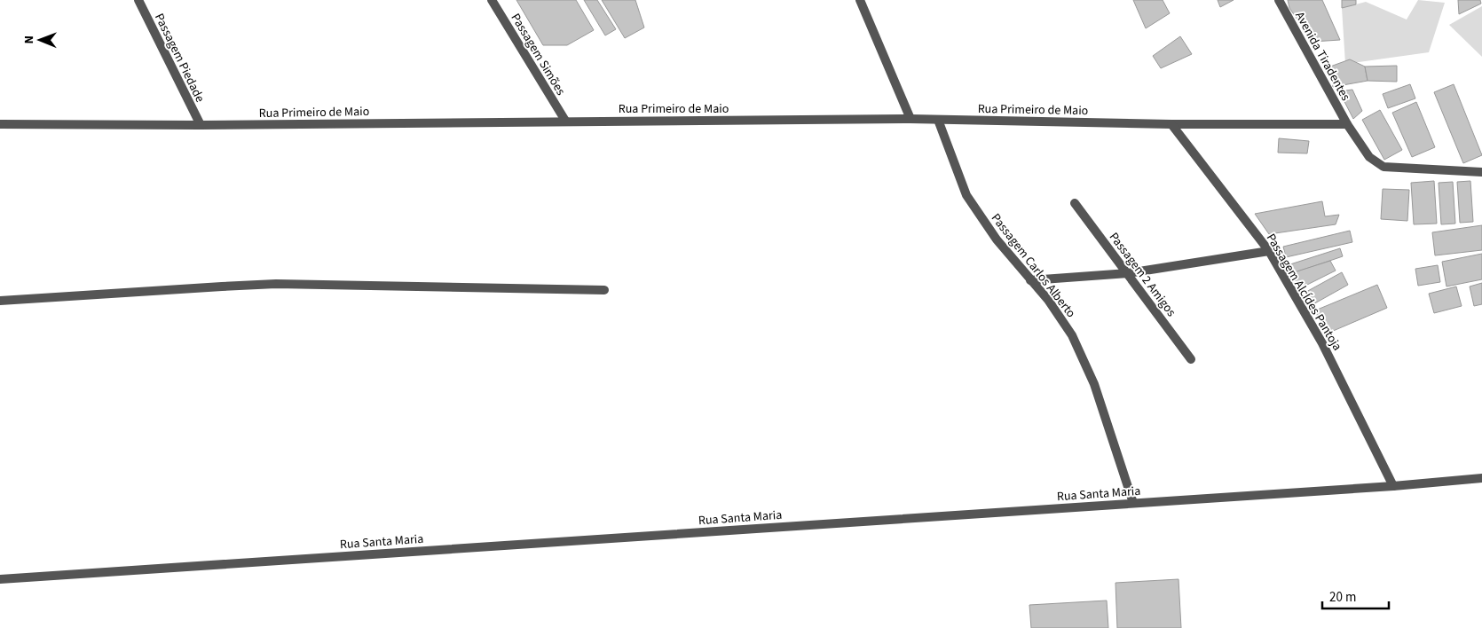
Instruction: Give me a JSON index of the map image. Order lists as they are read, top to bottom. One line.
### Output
{"streets":{"street":["Passagem Simões","Avenida Tiradentes","Passagem Piedade","Rua Primeiro de Maio","Passagem Carlos Alberto","Passagem 2 Amigos","Passagem AlcÍdes Pantoja","Rua Santa Maria"]},"crossings":[["Passagem Simões","Rua Primeiro de Maio"],["Avenida Tiradentes","Rua Primeiro de Maio"],["Passagem Piedade","Rua Primeiro de Maio"],["Rua Primeiro de Maio","Passagem Carlos Alberto"],["Rua Primeiro de Maio","Passagem AlcÍdes Pantoja"],["Passagem Carlos Alberto","Rua Santa Maria"],["Passagem AlcÍdes Pantoja","Rua Santa Maria"]],"scale_bar":"20 m","north":"left"}
